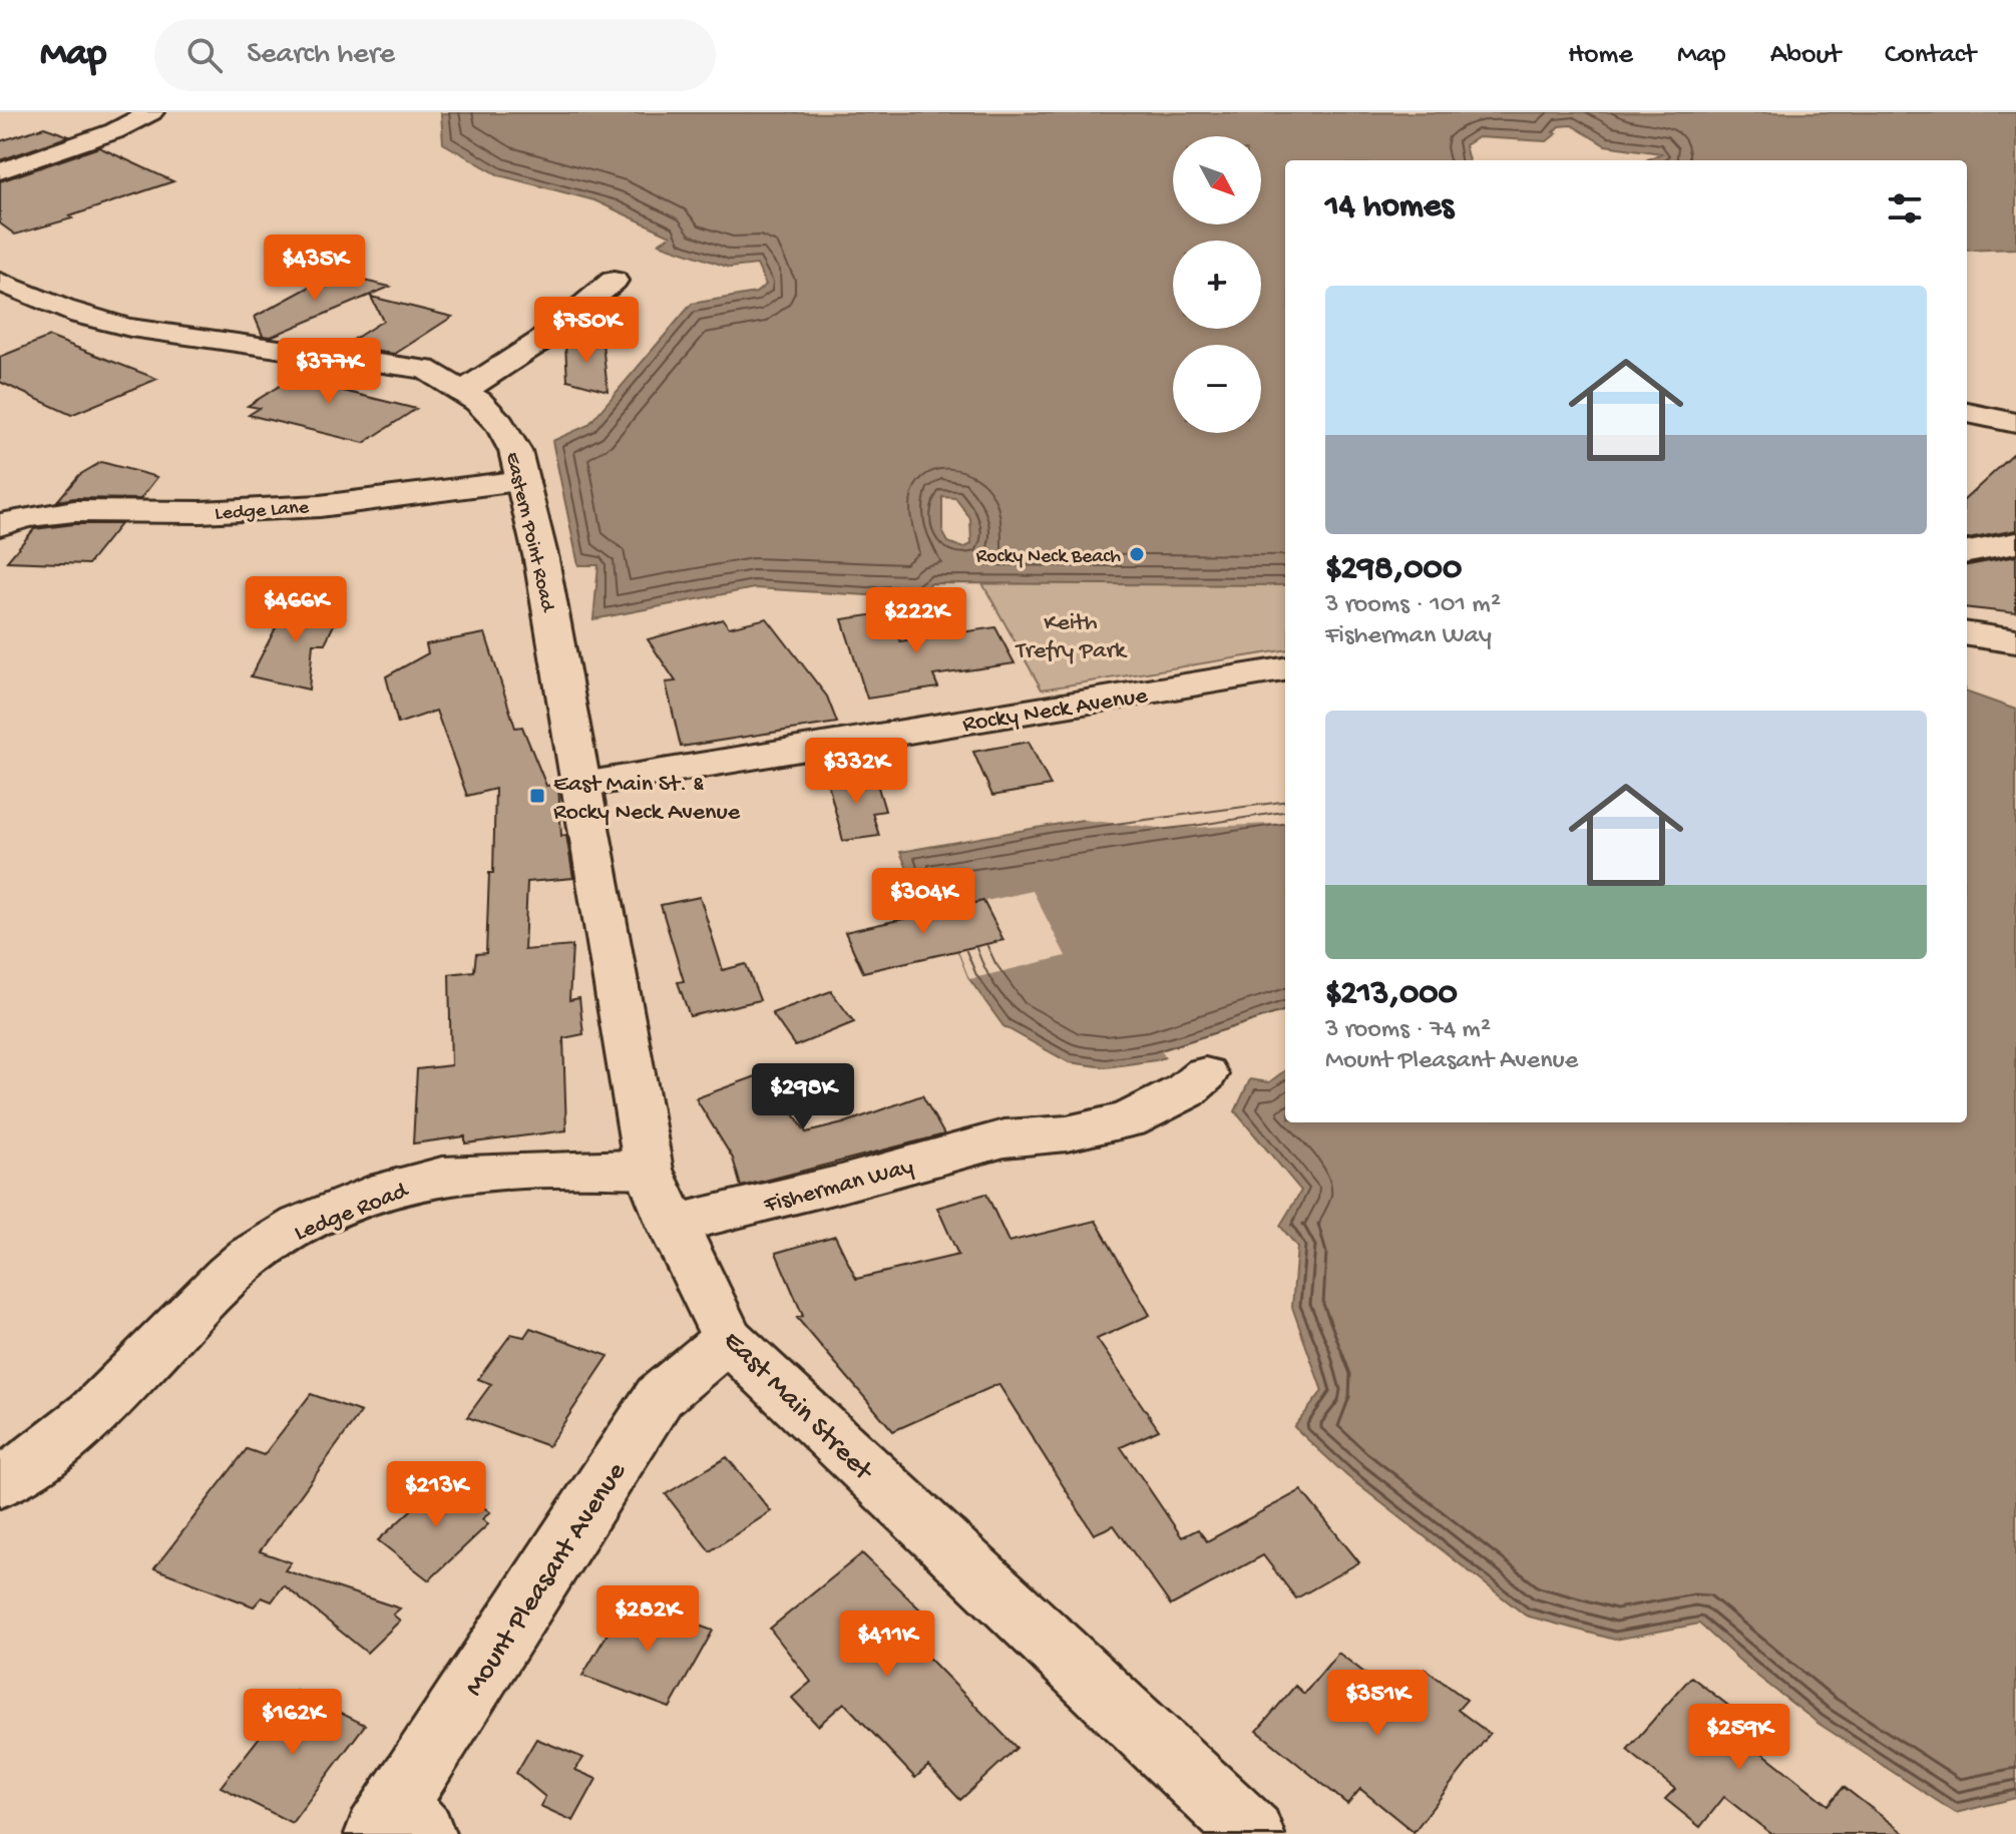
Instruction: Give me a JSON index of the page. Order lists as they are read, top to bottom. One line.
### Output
{"streets":{"street":["Ledge Lane","Eastern Point Road","Rocky Neck Avenue","Fisherman Way","Ledge Road","East Main Street","Mount Pleasant Avenue"]},"crossings":[["Ledge Lane","Eastern Point Road"],["Eastern Point Road","Rocky Neck Avenue"],["Eastern Point Road","East Main Street"],["Rocky Neck Avenue","East Main Street"],["Fisherman Way","East Main Street"],["Ledge Road","East Main Street"],["East Main Street","Mount Pleasant Avenue"]],"parks":["Keith Trefry Park"],"places":{"other":["Rocky Neck Beach"],"transit":["East Main St. & Rocky Neck Avenue"]},"north":"bottom right","page":{"header":"Map","search":"Search here","nav":["Home","Map","About","Contact"],"map_buttons":["+","−"],"heading":"14 homes","price":["$435K","$750K","$377K","$466K","$222K","$332K","$304K","$298K","$213K","$282K","$411K","$351K","$162K","$259K"],"list":[{"name":"$298,000","note":"3 rooms · 101 m² · Fisherman Way"},{"name":"$213,000","note":"3 rooms · 74 m² · Mount Pleasant Avenue"}]}}
